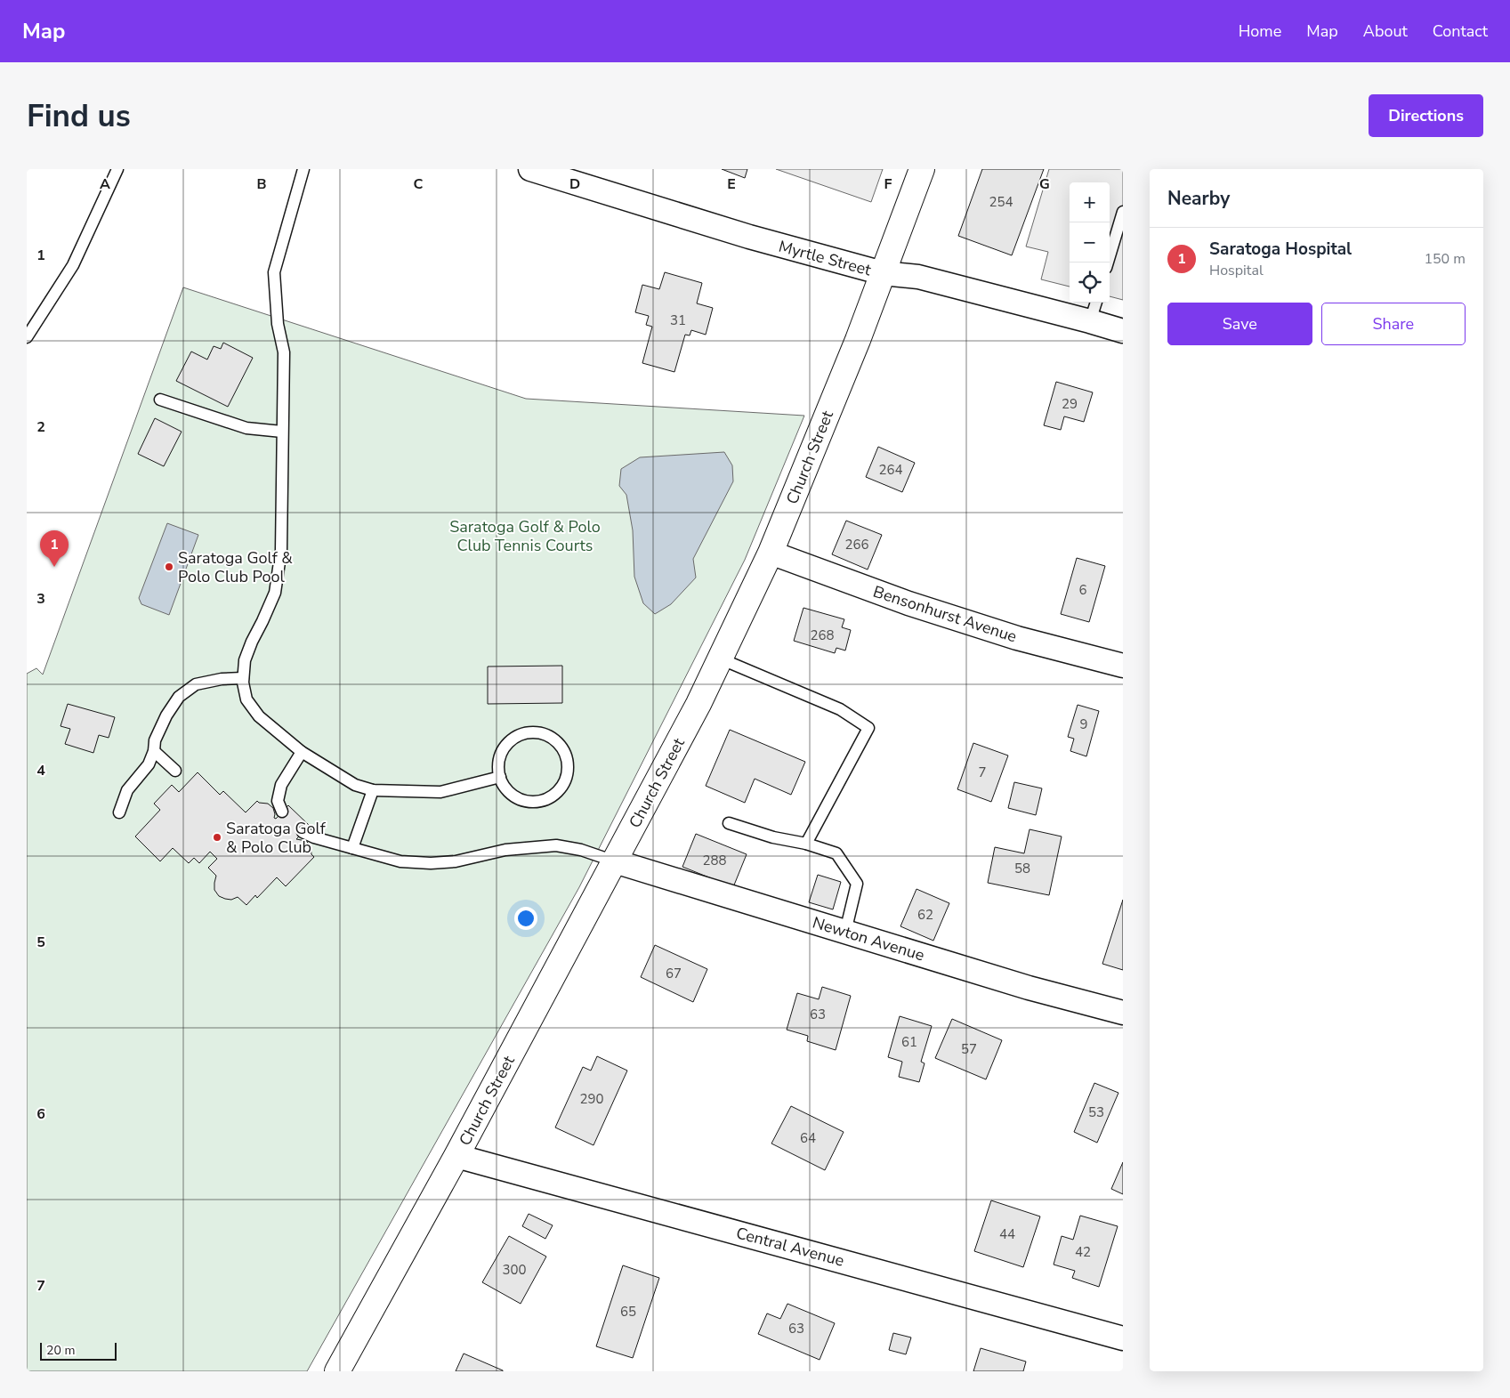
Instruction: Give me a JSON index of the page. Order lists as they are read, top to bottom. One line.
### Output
{"streets":{"main road":["Church Street"],"street":["Myrtle Street","Bensonhurst Avenue","Newton Avenue","Central Avenue"]},"crossings":[["Myrtle Street","Church Street"],["Church Street","Bensonhurst Avenue"],["Church Street","Newton Avenue"],["Church Street","Central Avenue"]],"parks":["Saratoga Golf & Polo Club Tennis Courts"],"places":["Saratoga Golf & Polo Club Pool","Saratoga Golf & Polo Club"],"house_numbers":["254","31","29","264","266","6","268","9","7","288","58","62","67","63","61","57","290","53","64","44","42","300","65","63"],"scale_bar":"20 m","page":{"header":"Map","nav":["Home","Map","About","Contact"],"buttons":["Directions",["Save","Share"]],"title":"Find us","heading":"Nearby","map_buttons":["+","−"],"list":[{"mark":"1","name":"Saratoga Hospital","note":"Hospital","value":"150 m"}],"pins":"1","scale":"20 m"},"grid":{"columns":["A","B","C","D","E","F","G"],"rows":["1","2","3","4","5","6","7"]}}
